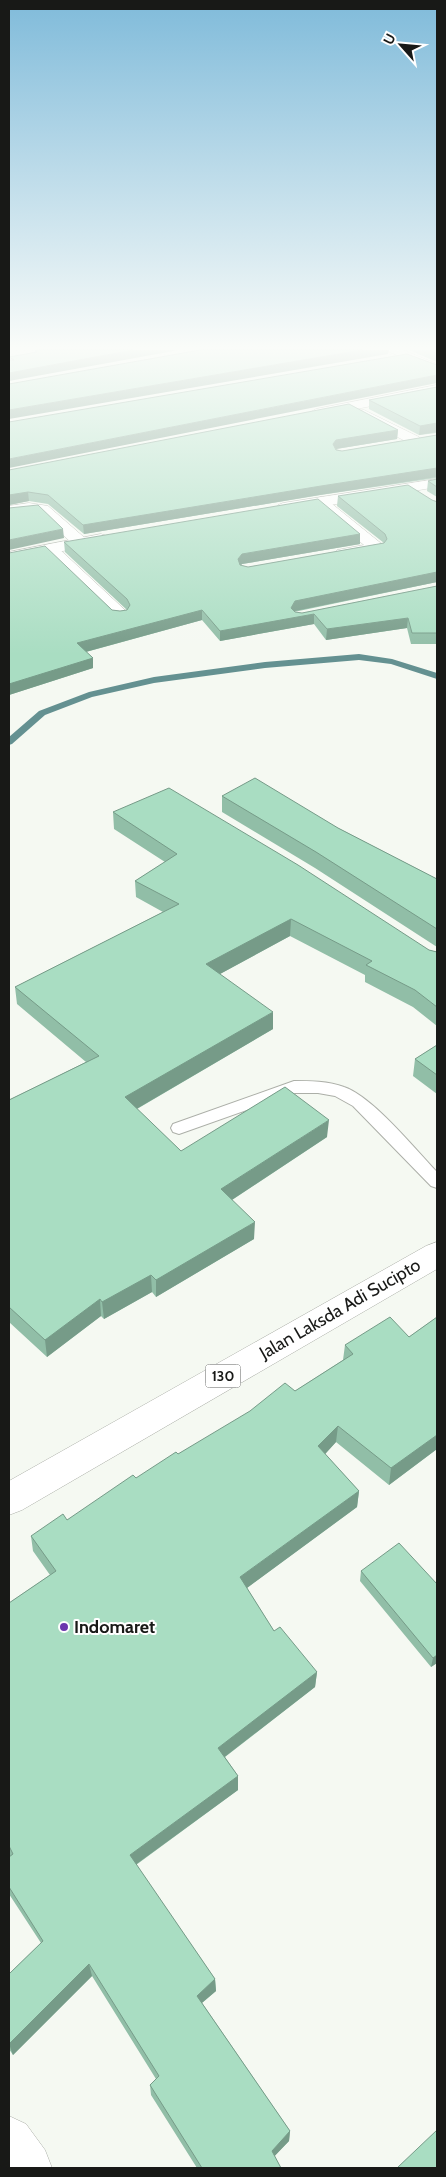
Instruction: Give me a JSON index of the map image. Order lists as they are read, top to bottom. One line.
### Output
{"streets":{"street":["Jalan Laksda Adi Sucipto","130"]},"places":["Indomaret"],"north":"top left"}
